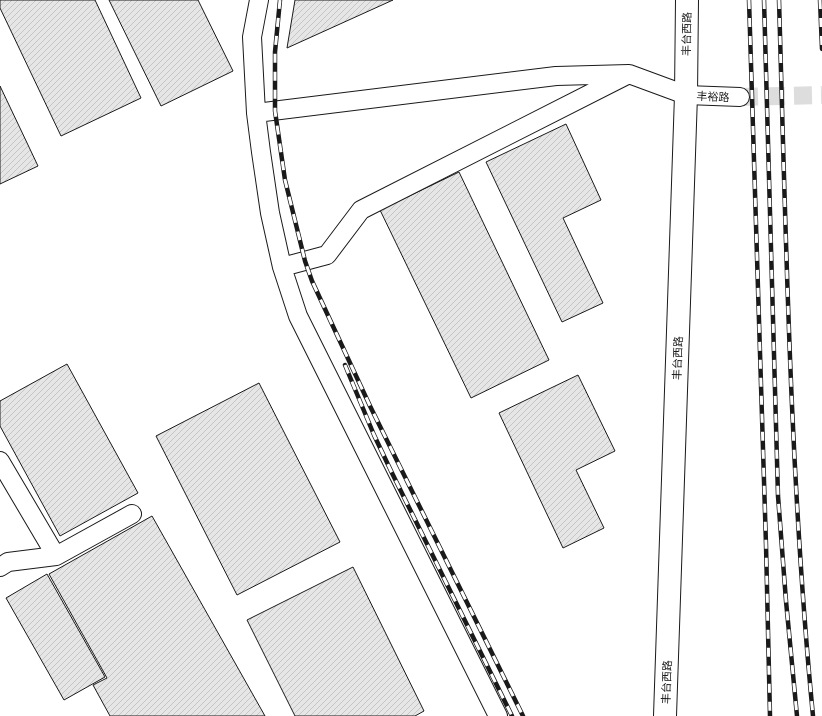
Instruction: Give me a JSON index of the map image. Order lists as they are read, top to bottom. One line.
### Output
{"streets":{"main road":["丰台西路"],"street":["丰裕路"]},"crossings":[["丰台西路","丰裕路"]]}
